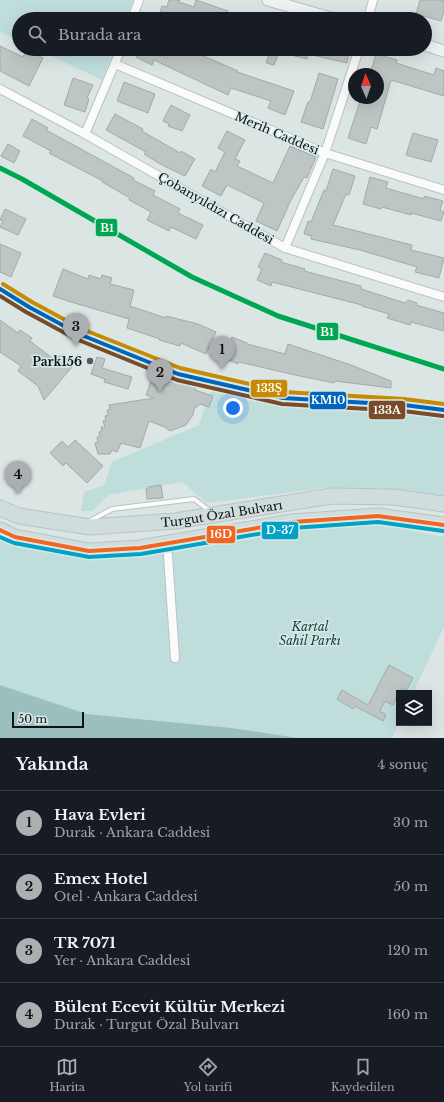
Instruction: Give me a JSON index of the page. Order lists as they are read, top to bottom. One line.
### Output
{"streets":{"highway":["Turgut Özal Bulvarı"],"street":["Merih Caddesi","Çobanyıldızı Caddesi"]},"parks":["Kartal Sahil Parkı"],"places":["Park156"],"lines":["transit line B1","transit line 133Ş","transit line KM10","transit line 133A","transit line 16D","transit line D-37"],"scale_bar":"50 m","north":"top","page":{"search":"Burada ara","pins":["3","1","2","4"],"scale":"50 m","heading":["Yakında","4 sonuç"],"list":[{"mark":"1","name":"Hava Evleri","note":"Durak · Ankara Caddesi","value":"30 m"},{"mark":"2","name":"Emex Hotel","note":"Otel · Ankara Caddesi","value":"50 m"},{"mark":"3","name":"TR 7071","note":"Yer · Ankara Caddesi","value":"120 m"},{"mark":"4","name":"Bülent Ecevi̇t Kültür Merkezi̇","note":"Durak · Turgut Özal Bulvarı","value":"160 m"}],"nav":["Harita","Yol tarifi","Kaydedilen"]}}
